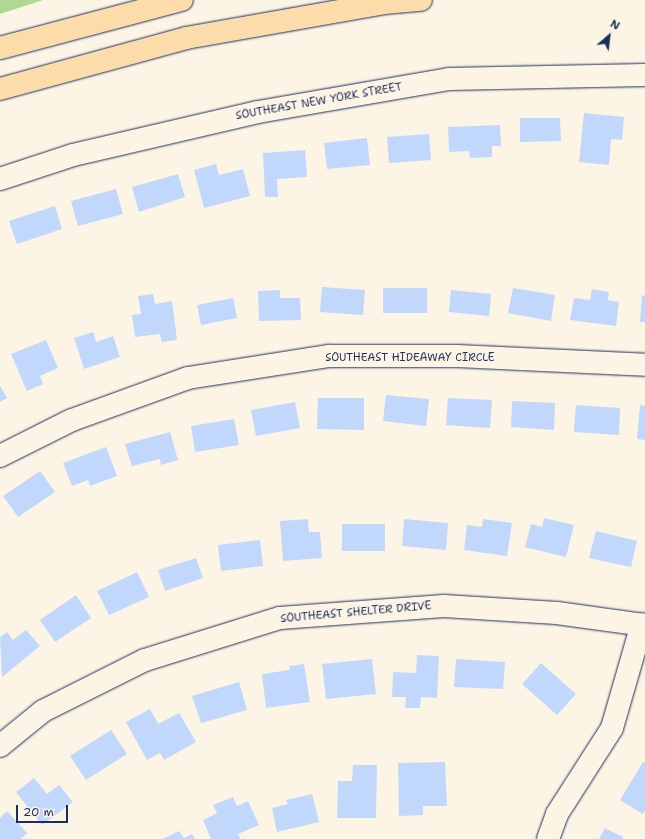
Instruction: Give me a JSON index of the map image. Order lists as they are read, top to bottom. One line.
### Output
{"streets":{"street":["SOUTHEAST NEW YORK STREET","SOUTHEAST HIDEAWAY CIRCLE","SOUTHEAST SHELTER DRIVE"]},"scale_bar":"20 m","north":"top right"}
